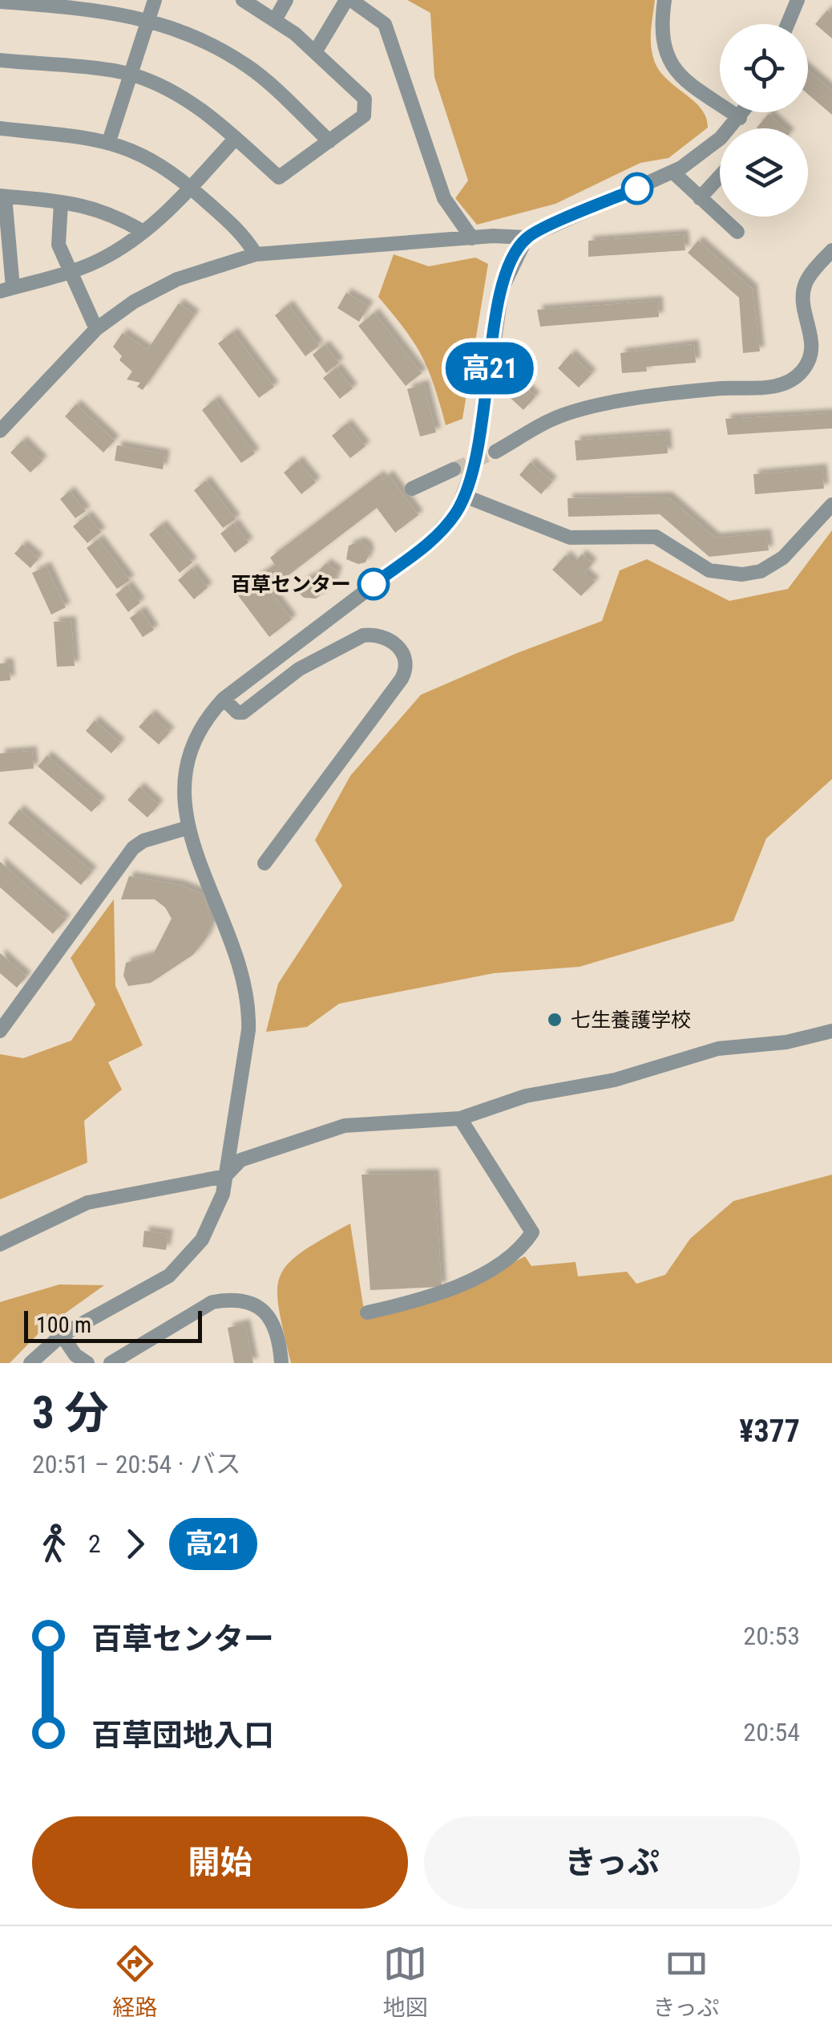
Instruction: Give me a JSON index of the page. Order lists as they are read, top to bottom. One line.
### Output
{"places":["百草センター","七生養護学校"],"lines":["bus line 高21"],"scale_bar":"100 m","page":{"on_map":"高21","scale":"100 m","heading":["3 分","20:51 – 20:54 · バス","¥377"],"legs":["2","高21"],"list":[{"name":"百草センター","value":"20:53"},{"name":"百草団地入口","value":"20:54"}],"buttons":["開始","きっぷ"],"tabs":["経路","地図","きっぷ"]}}
